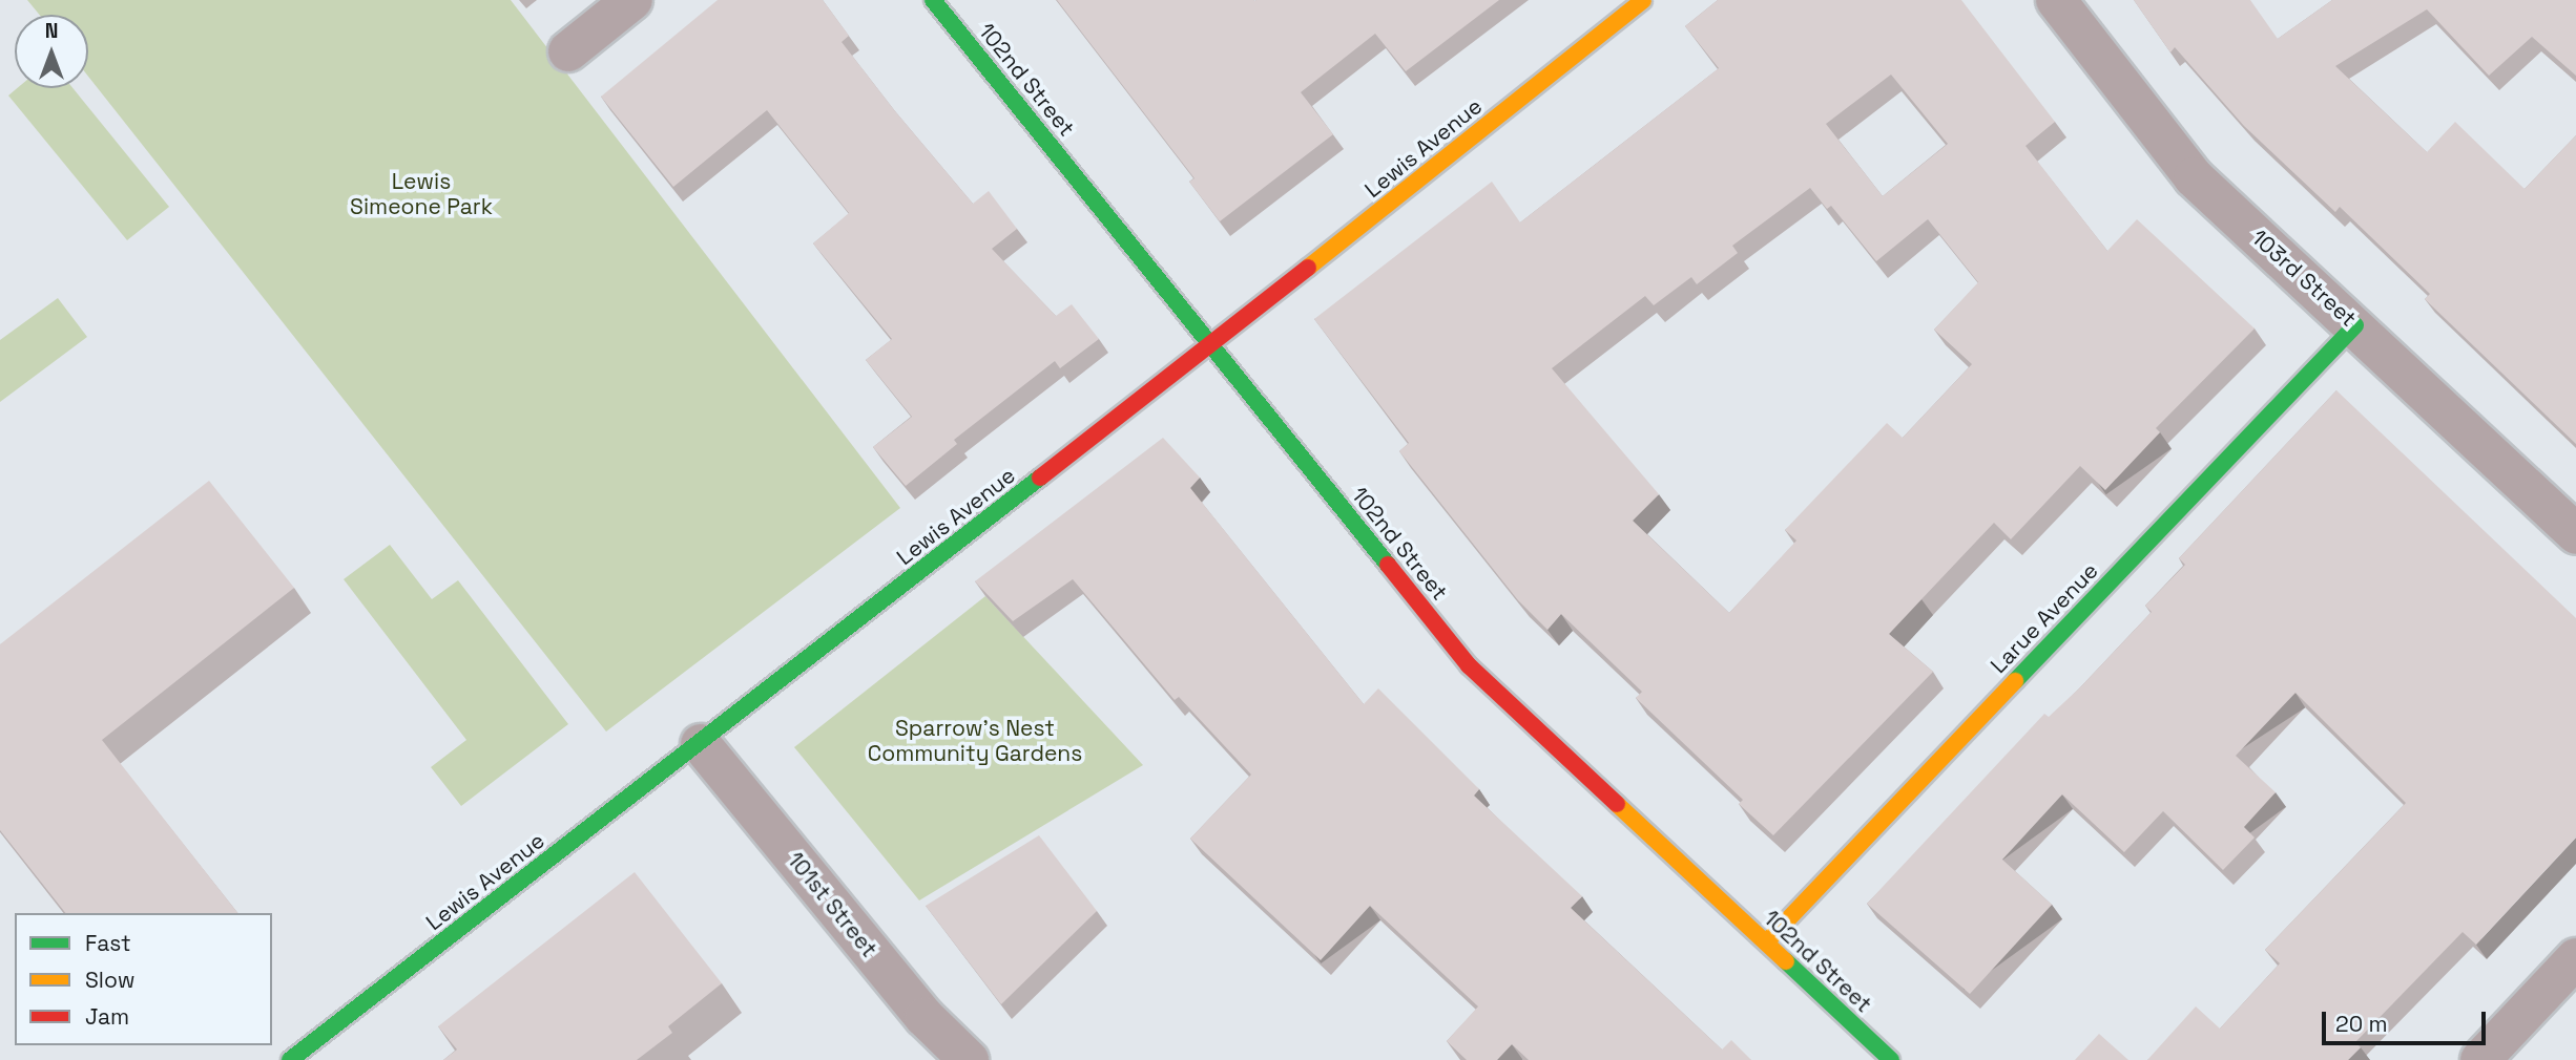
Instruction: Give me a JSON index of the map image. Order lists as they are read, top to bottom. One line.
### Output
{"streets":{"street":["102nd Street","Lewis Avenue","103rd Street","Larue Avenue","101st Street"]},"crossings":[["102nd Street","Lewis Avenue"],["102nd Street","Larue Avenue"],["Lewis Avenue","101st Street"],["103rd Street","Larue Avenue"]],"parks":["Lewis Simeone Park","Sparrow's Nest Community Gardens"],"legend":["Fast","Slow","Jam"],"scale_bar":"20 m","north":"top"}
